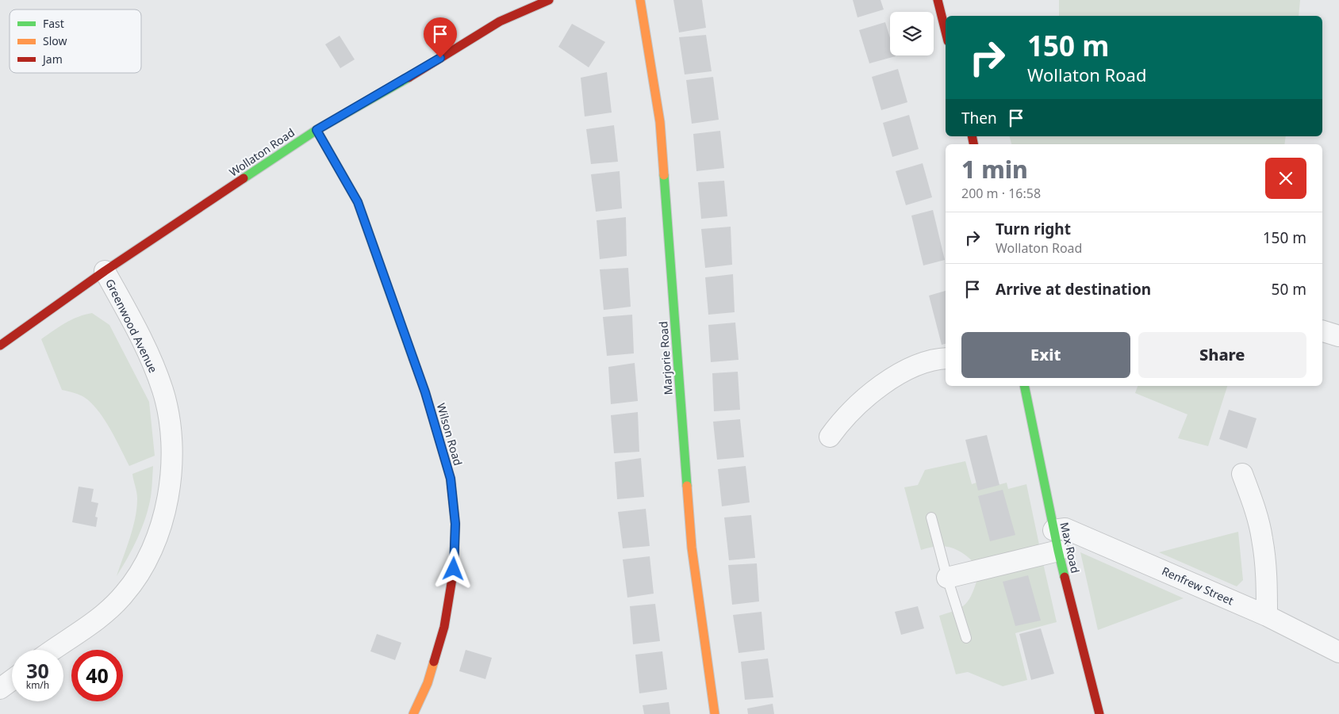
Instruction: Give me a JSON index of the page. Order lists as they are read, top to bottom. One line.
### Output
{"streets":{"street":["Wollaton Road","Greenwood Avenue","Marjorie Road","Wilson Road","Max Road","Renfrew Street"]},"crossings":[["Wollaton Road","Greenwood Avenue"],["Wollaton Road","Wilson Road"],["Max Road","Renfrew Street"]],"legend":["Fast","Slow","Jam"],"page":{"turn":["150 m","Wollaton Road"],"then":"Then","heading":["1 min","200 m · 16:58"],"list":[{"name":"Turn right","note":"Wollaton Road","value":"150 m"},{"name":"Arrive at destination","value":"50 m"}],"buttons":["Exit","Share"],"speed":"30 km/h","limit":"40"}}
